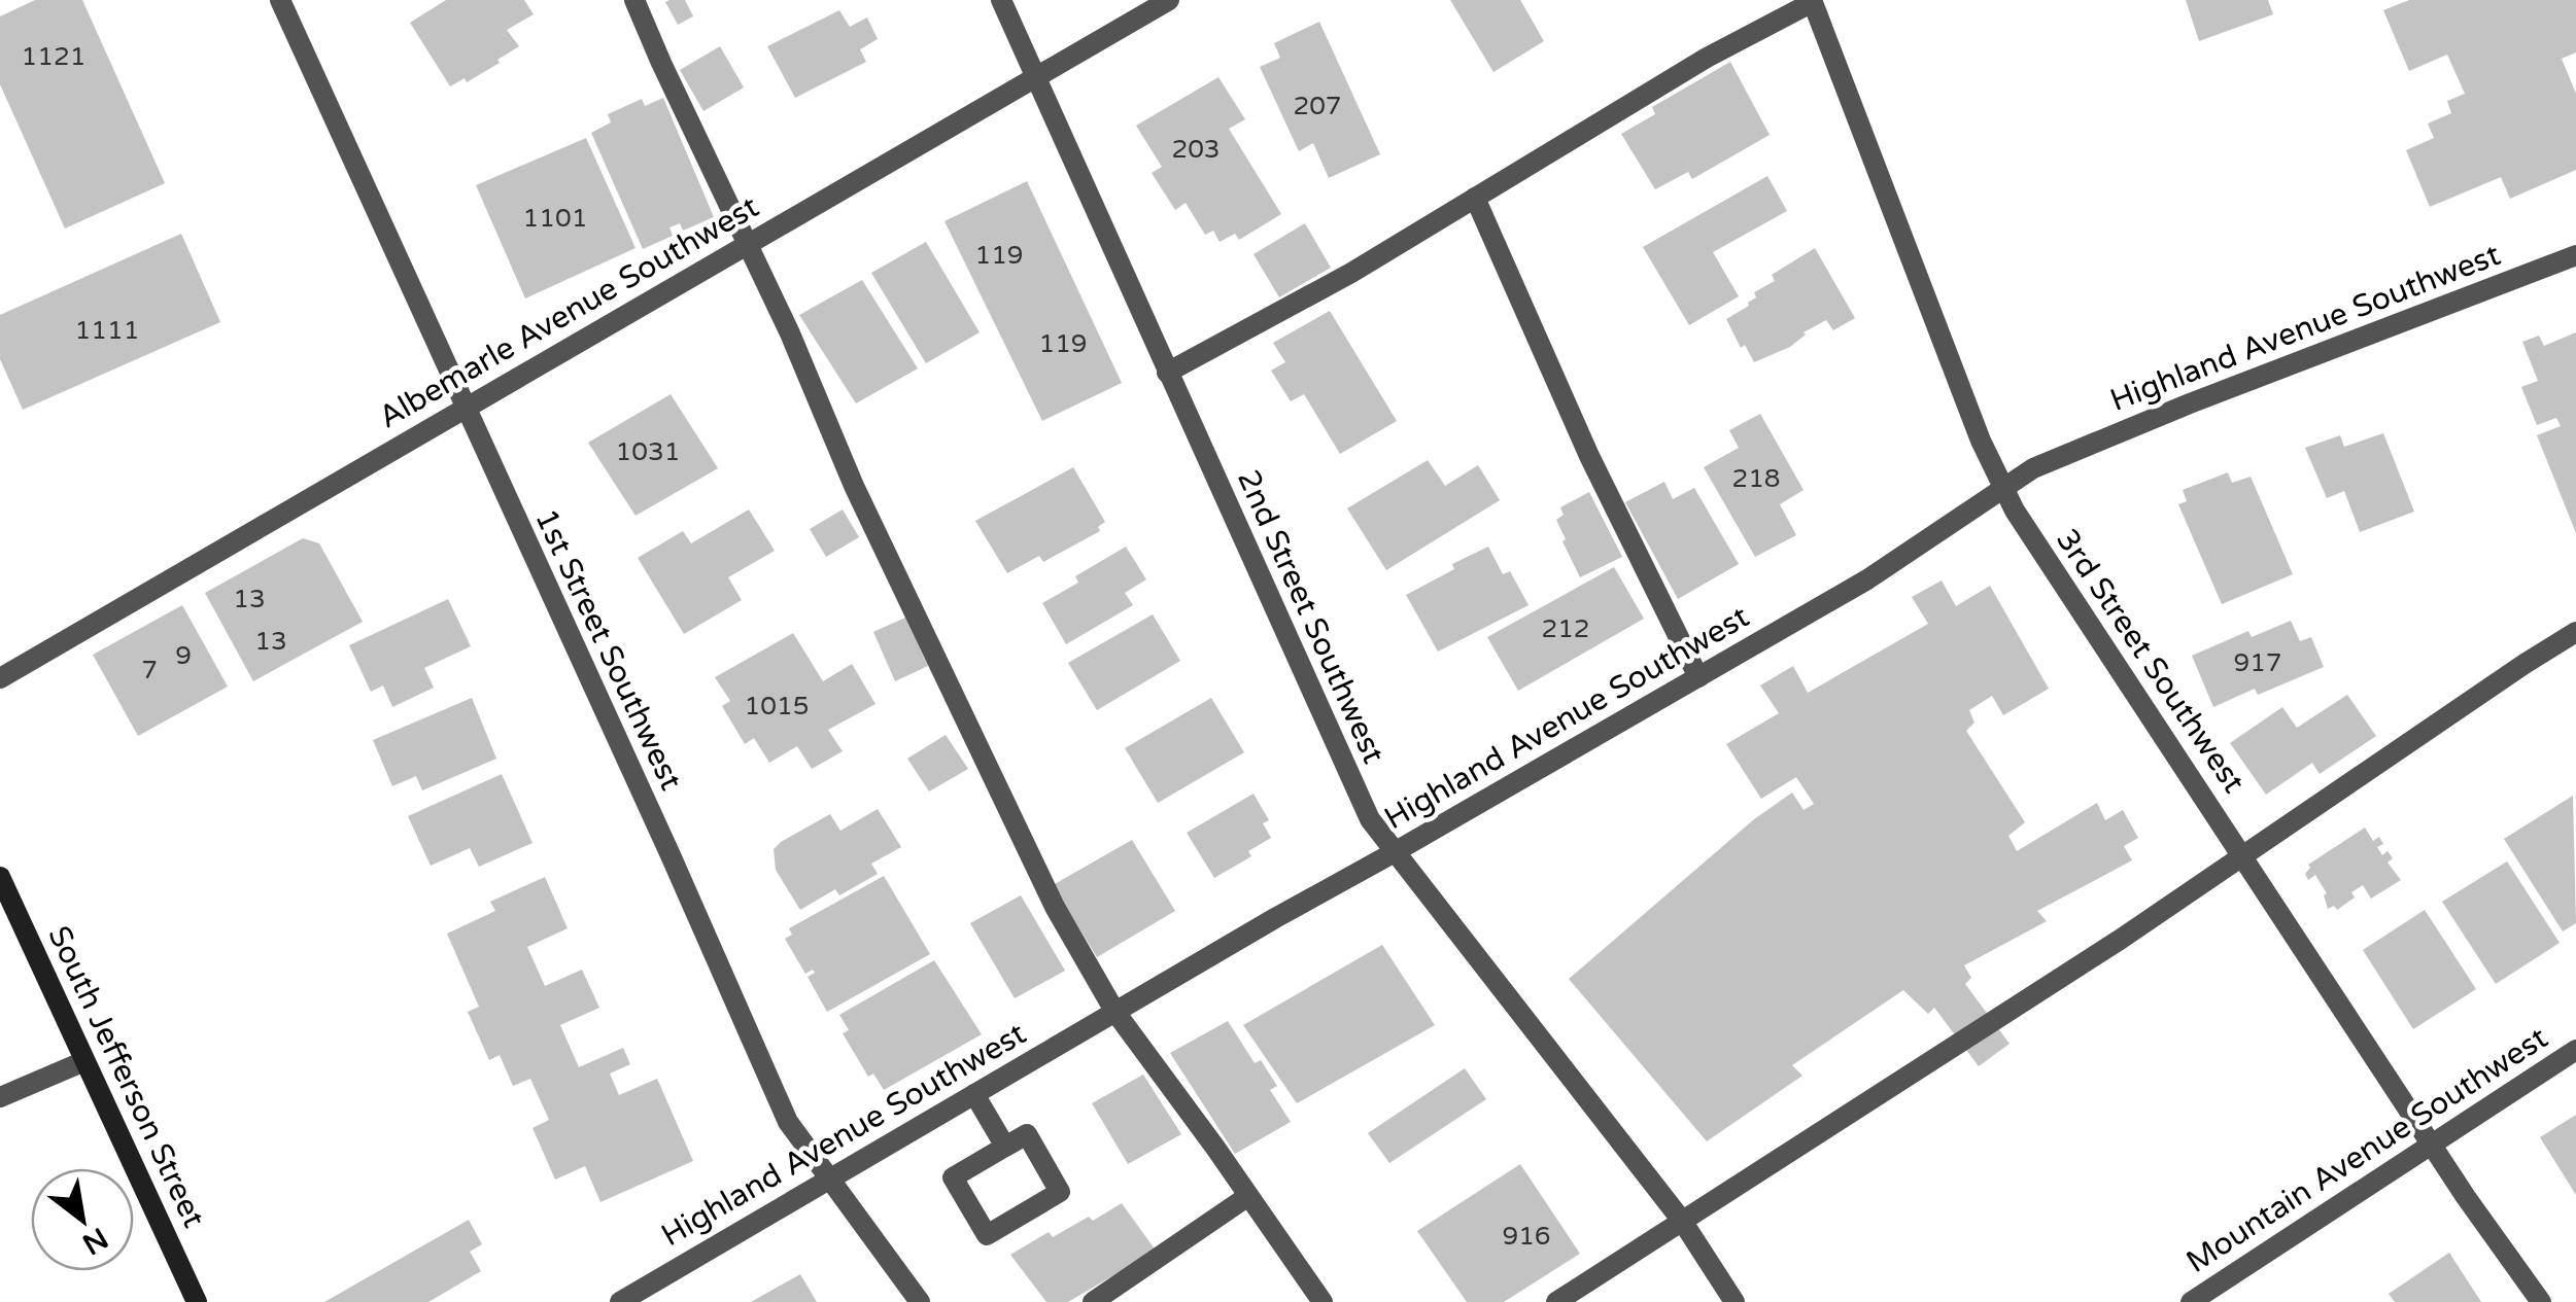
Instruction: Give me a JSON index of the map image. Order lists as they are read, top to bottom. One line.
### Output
{"streets":{"main road":["South Jefferson Street"],"street":["Albemarle Avenue Southwest","Highland Avenue Southwest","2nd Street Southwest","1st Street Southwest","3rd Street Southwest","Mountain Avenue Southwest"]},"crossings":[["Albemarle Avenue Southwest","2nd Street Southwest"],["Albemarle Avenue Southwest","1st Street Southwest"],["Highland Avenue Southwest","2nd Street Southwest"],["Highland Avenue Southwest","1st Street Southwest"],["Highland Avenue Southwest","3rd Street Southwest"],["3rd Street Southwest","Mountain Avenue Southwest"]],"house_numbers":["1121","207","203","1101","119","1111","119","1031","218","13","212","13","9","917","7","1015","916"],"north":"bottom right"}
